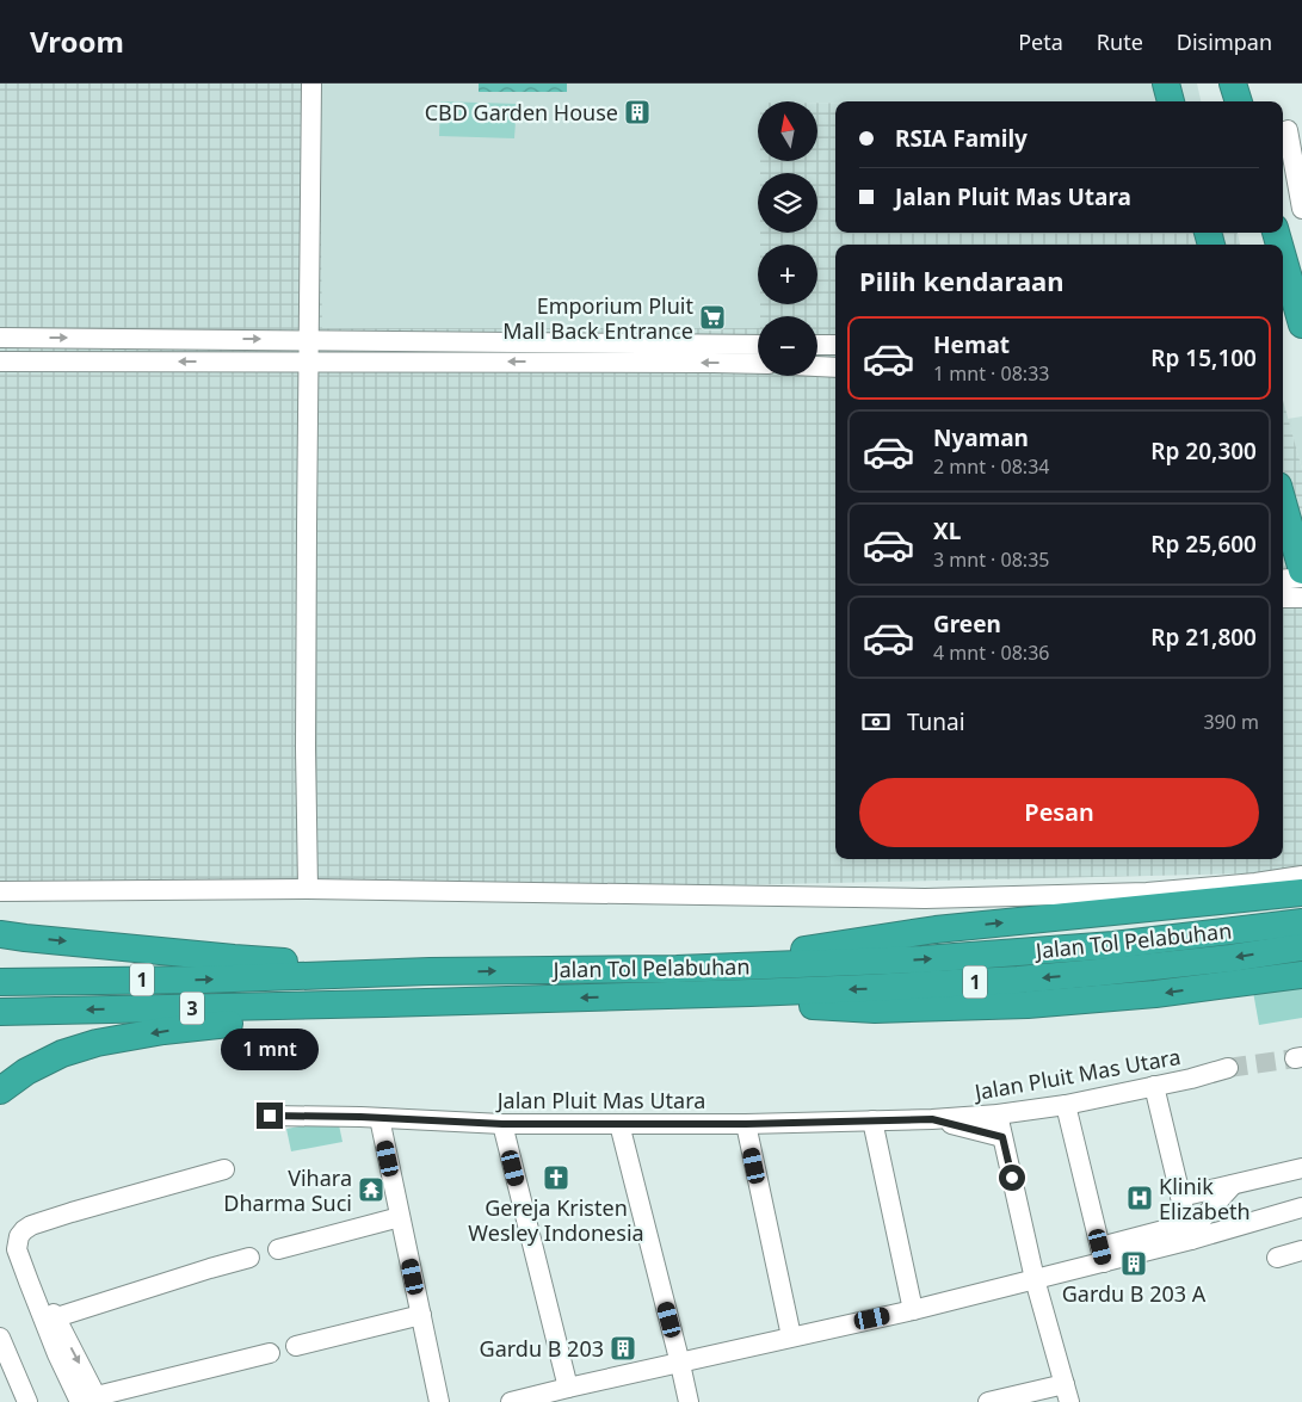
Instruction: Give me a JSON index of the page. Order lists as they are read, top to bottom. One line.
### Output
{"streets":{"highway":["Jalan Tol Pelabuhan","1","3"],"street":["Jalan Pluit Mas Utara"]},"crossings":[["Jalan Tol Pelabuhan","3"]],"places":{"building":["CBD Garden House","Gardu B 203 A","Gardu B 203"],"supermarket":["Emporium Pluit Mall Back Entrance"],"church":["Gereja Kristen Wesley Indonesia"],"temple":["Vihara Dharma Suci"],"hospital":["Klinik Elizabeth"]},"north":"top","page":{"header":"Vroom","nav":["Peta","Rute","Disimpan"],"map_buttons":["+","−"],"banner":["RSIA Family","Jalan Pluit Mas Utara"],"heading":"Pilih kendaraan","list":[{"name":"Hemat","note":"1 mnt · 08:33","value":"Rp 15,100"},{"name":"Nyaman","note":"2 mnt · 08:34","value":"Rp 20,300"},{"name":"XL","note":"3 mnt · 08:35","value":"Rp 25,600"},{"name":"Green","note":"4 mnt · 08:36","value":"Rp 21,800"}],"pay":["Tunai","390 m"],"buttons":"Pesan","bubble":"1 mnt"}}
